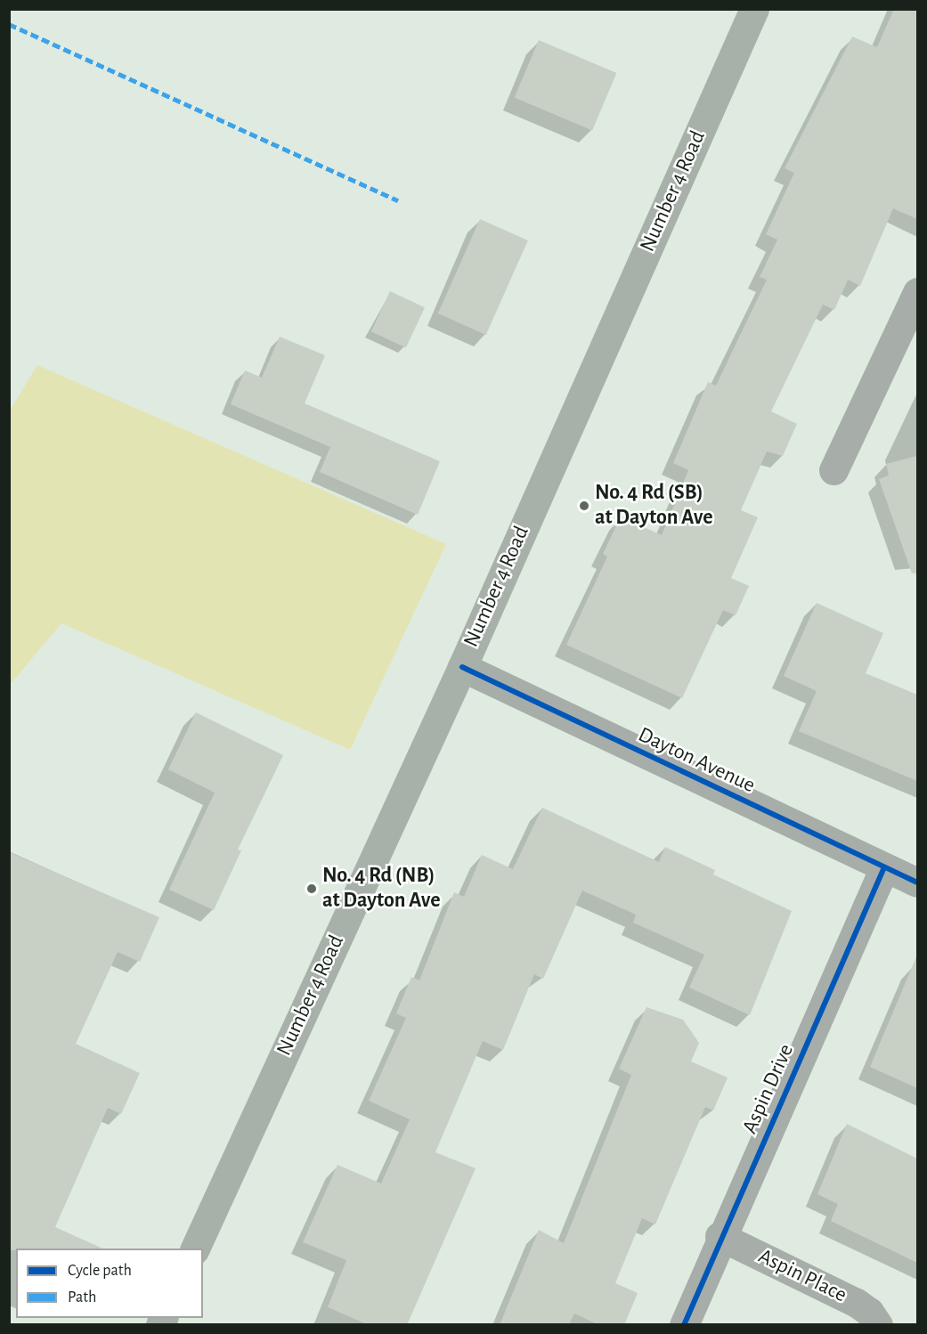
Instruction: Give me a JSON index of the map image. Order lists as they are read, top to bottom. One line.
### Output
{"streets":{"main road":["Number 4 Road"],"street":["Dayton Avenue","Aspin Drive","Aspin Place"]},"crossings":[["Number 4 Road","Dayton Avenue"],["Dayton Avenue","Aspin Drive"],["Aspin Drive","Aspin Place"]],"places":["No. 4 Rd (SB) at Dayton Ave","No. 4 Rd (NB) at Dayton Ave"],"legend":["Cycle path","Path"]}
